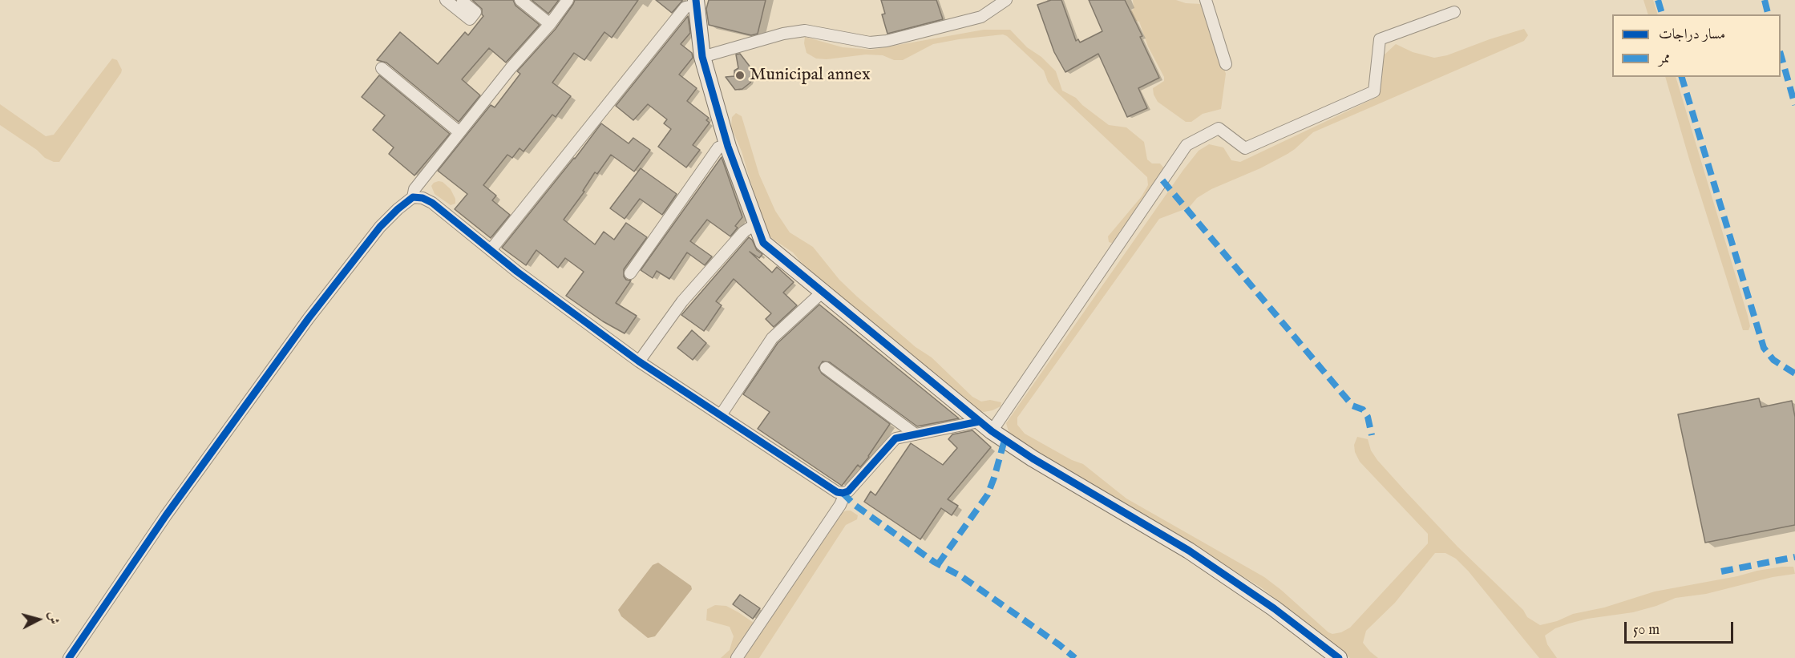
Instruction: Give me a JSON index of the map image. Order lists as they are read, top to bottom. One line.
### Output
{"places":["Municipal annex"],"legend":["مسار دراجات","ممر"],"scale_bar":"50 m","north":"right"}
